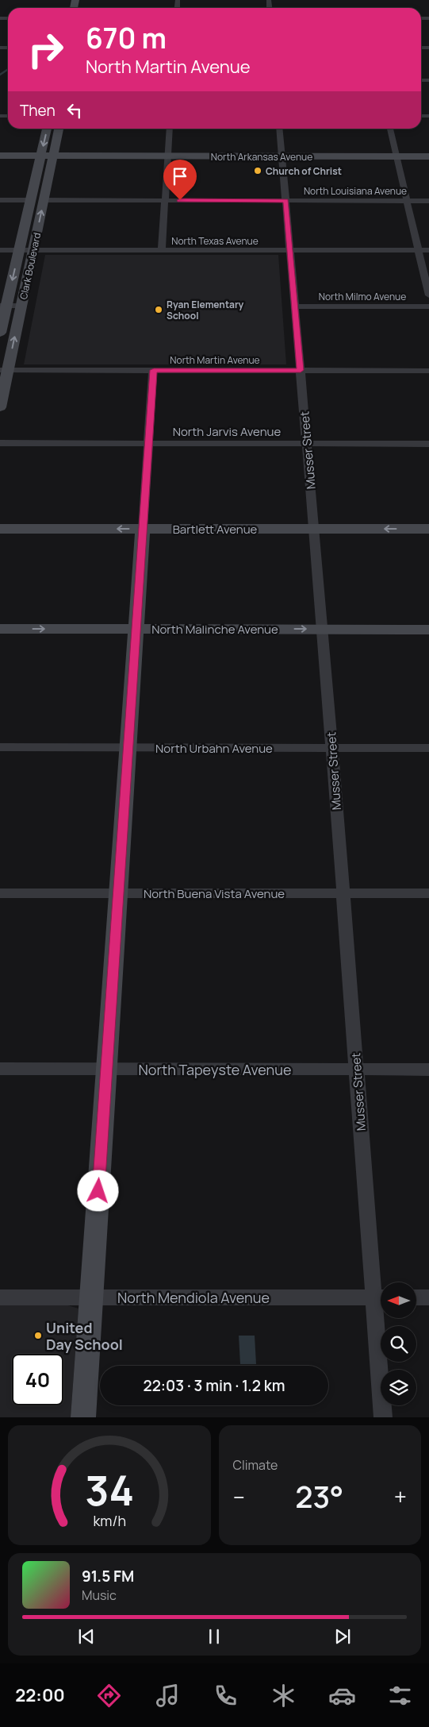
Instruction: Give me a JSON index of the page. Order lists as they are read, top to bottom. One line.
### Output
{"streets":{"main road":["North Arkansas Avenue","Clark Boulevard","Bartlett Avenue","North Malinche Avenue"],"street":["North Louisiana Avenue","North Texas Avenue","North Milmo Avenue","North Martin Avenue","North Jarvis Avenue","Musser Street","North Urbahn Avenue","North Buena Vista Avenue","North Tapeyste Avenue","North Mendiola Avenue"]},"crossings":[["North Arkansas Avenue","Clark Boulevard"],["North Arkansas Avenue","Musser Street"],["North Louisiana Avenue","Clark Boulevard"],["North Louisiana Avenue","Musser Street"],["North Texas Avenue","Clark Boulevard"],["North Texas Avenue","Musser Street"],["Clark Boulevard","North Martin Avenue"],["North Milmo Avenue","Musser Street"],["North Martin Avenue","Musser Street"],["North Jarvis Avenue","Musser Street"],["Musser Street","Bartlett Avenue"],["Musser Street","North Malinche Avenue"],["Musser Street","North Urbahn Avenue"],["Musser Street","North Buena Vista Avenue"],["Musser Street","North Tapeyste Avenue"],["Musser Street","North Mendiola Avenue"]],"one_way":["Bartlett Avenue","North Malinche Avenue"],"places":["Church of Christ","Ryan Elementary School","United Day School"],"north":"left","page":{"turn":["670 m","North Martin Avenue"],"then":"Then","limit":"40","trip":"22:03 · 3 min · 1.2 km","tile":"Climate","heat":["−","23°","+"],"song":["91.5 FM","Music"],"tabs":"22:00","gauge":["34","km/h"]}}
